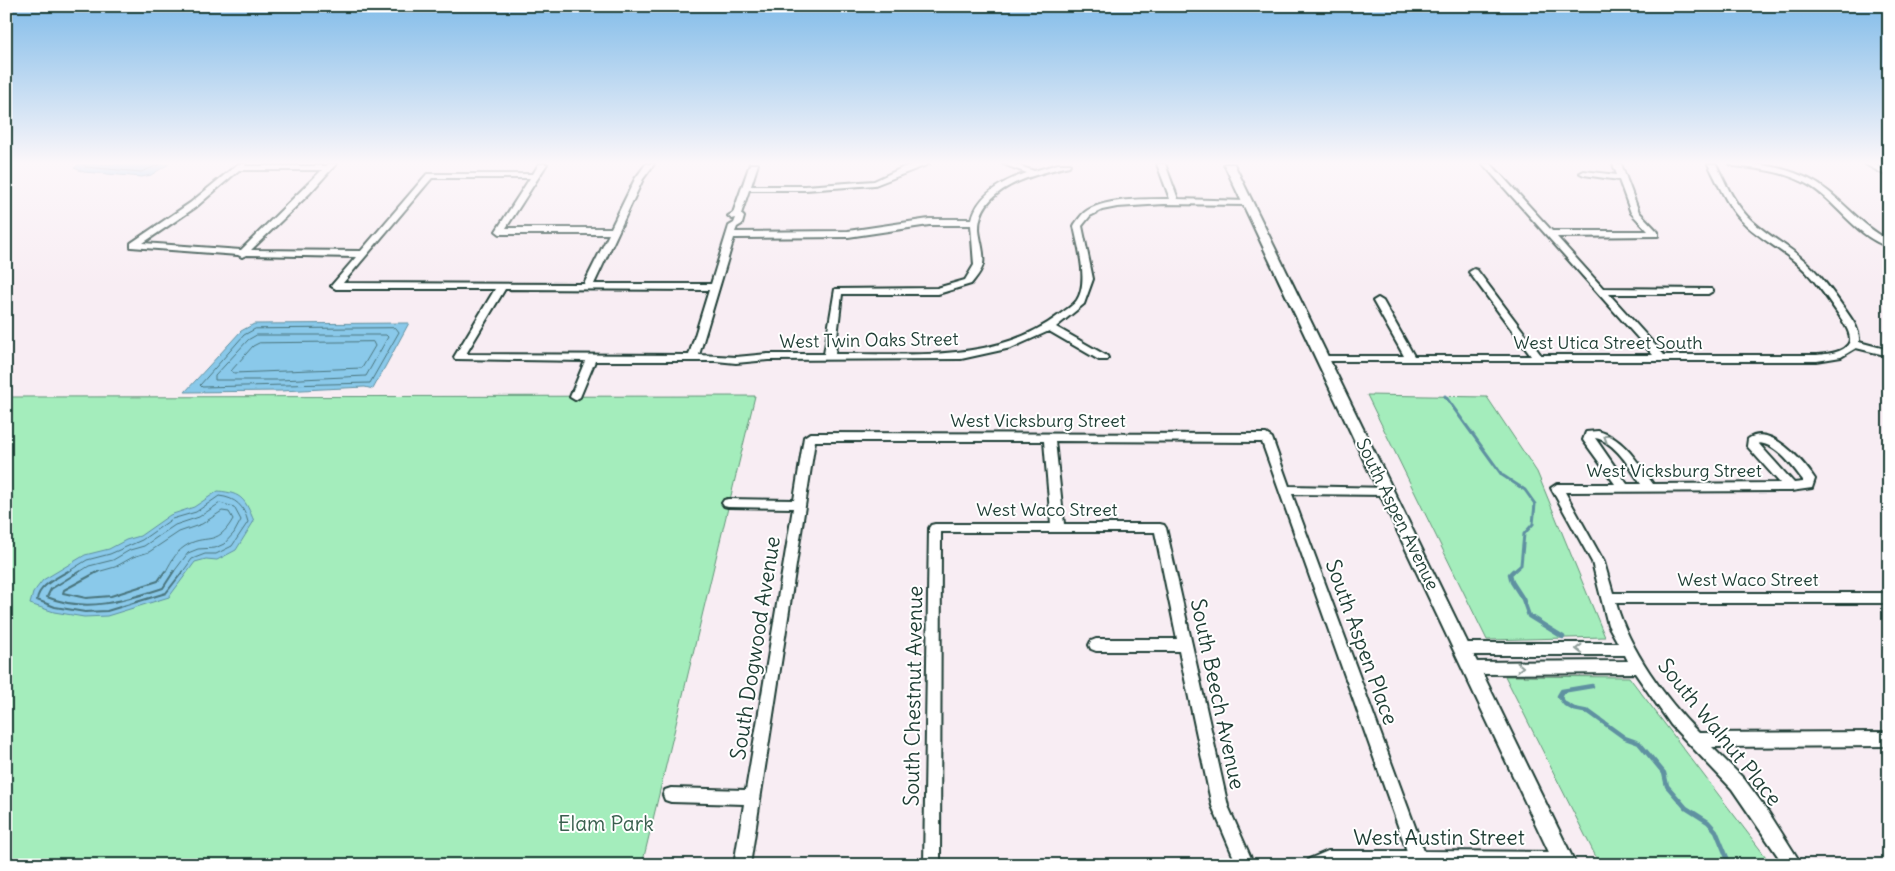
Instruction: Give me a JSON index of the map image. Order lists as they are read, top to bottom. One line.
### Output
{"streets":{"main road":["South Aspen Avenue"],"street":["West Twin Oaks Street","West Utica Street South","West Vicksburg Street","West Waco Street","South Aspen Place","South Dogwood Avenue","South Beech Avenue","South Chestnut Avenue","South Walnut Place","West Austin Street"]},"crossings":[["West Utica Street South","South Aspen Avenue"],["West Vicksburg Street","South Aspen Place"],["West Vicksburg Street","South Dogwood Avenue"],["West Vicksburg Street","South Walnut Place"],["West Waco Street","South Beech Avenue"],["West Waco Street","South Chestnut Avenue"],["West Waco Street","South Walnut Place"],["South Aspen Avenue","West Austin Street"],["South Aspen Place","West Austin Street"]],"parks":["Elam Park"]}
